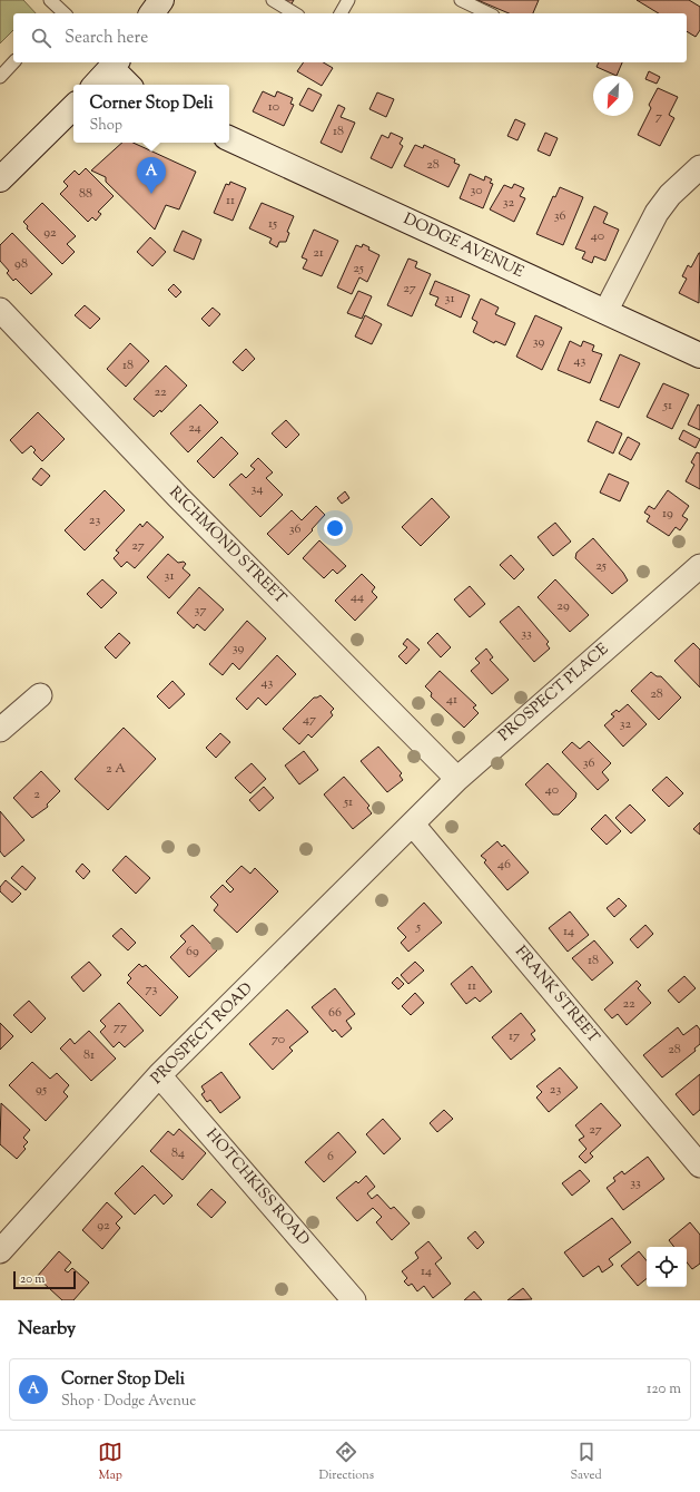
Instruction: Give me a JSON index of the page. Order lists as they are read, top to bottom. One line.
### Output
{"streets":{"main road":["DODGE AVENUE"],"street":["RICHMOND STREET","PROSPECT PLACE","FRANK STREET","PROSPECT ROAD","HOTCHKISS ROAD"]},"crossings":[["RICHMOND STREET","PROSPECT PLACE"],["PROSPECT PLACE","FRANK STREET"],["PROSPECT PLACE","PROSPECT ROAD"],["FRANK STREET","PROSPECT ROAD"],["PROSPECT ROAD","HOTCHKISS ROAD"]],"house_numbers":["10","7","18","28","30","88","11","32","36","15","92","40","21","98","25","27","31","39","43","18","22","51","24","34","19","23","36","27","25","31","44","29","37","33","39","43","28","41","47","32","36","2 A","40","2","51","46","5","14","69","18","11","73","22","66","77","17","70","28","81","95","23","27","84","6","33","92","14"],"scale_bar":"20 m","north":"bottom left","page":{"search":"Search here","popup":["Corner Stop Deli","Shop"],"pins":"A","scale":"20 m","heading":"Nearby","list":[{"mark":"A","name":"Corner Stop Deli","note":"Shop · Dodge Avenue","value":"120 m"}],"nav":["Map","Directions","Saved"]}}
